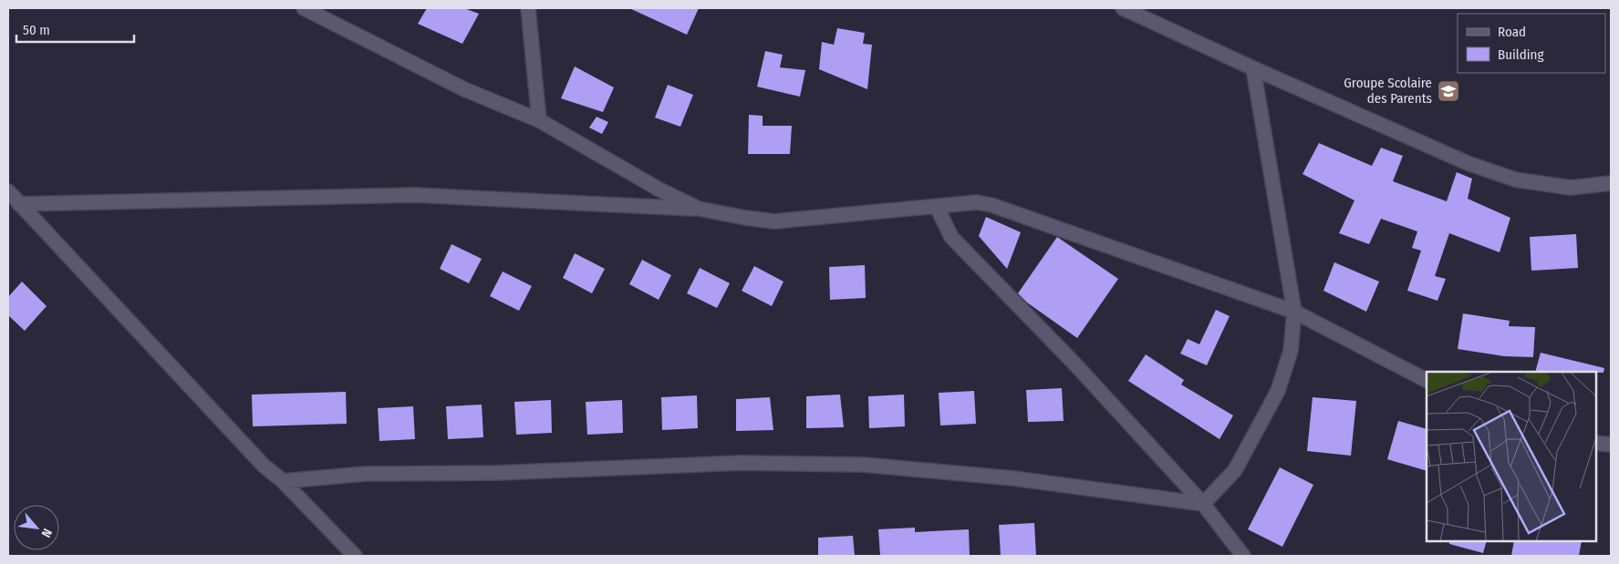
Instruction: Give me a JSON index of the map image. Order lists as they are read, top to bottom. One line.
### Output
{"places":{"school or university":["Groupe Scolaire des Parents"]},"legend":["Road","Building"],"scale_bar":"50 m","north":"bottom right"}
